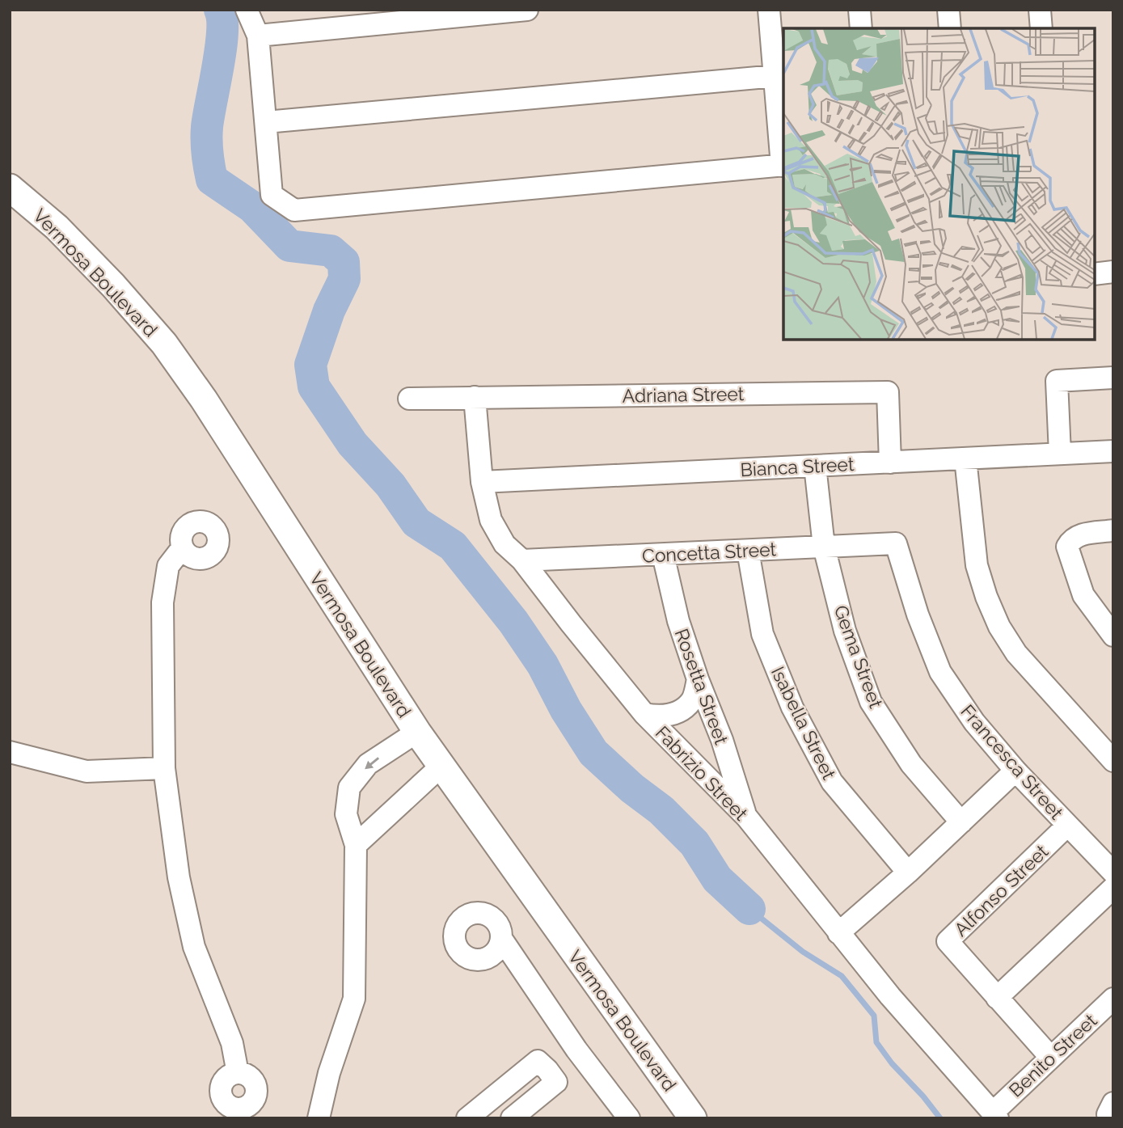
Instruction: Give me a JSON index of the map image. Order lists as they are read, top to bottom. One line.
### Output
{"streets":{"main road":["Vermosa Boulevard"],"street":["Adriana Street","Bianca Street","Concetta Street","Gema Street","Rosetta Street","Isabella Street","Francesca Street","Fabrizio Street","Alfonso Street","Benito Street"]},"crossings":[["Adriana Street","Bianca Street"],["Adriana Street","Fabrizio Street"],["Bianca Street","Gema Street"],["Bianca Street","Fabrizio Street"],["Concetta Street","Gema Street"],["Concetta Street","Rosetta Street"],["Concetta Street","Isabella Street"],["Concetta Street","Francesca Street"],["Concetta Street","Fabrizio Street"],["Rosetta Street","Fabrizio Street"],["Francesca Street","Alfonso Street"],["Fabrizio Street","Benito Street"],["Alfonso Street","Benito Street"]]}
